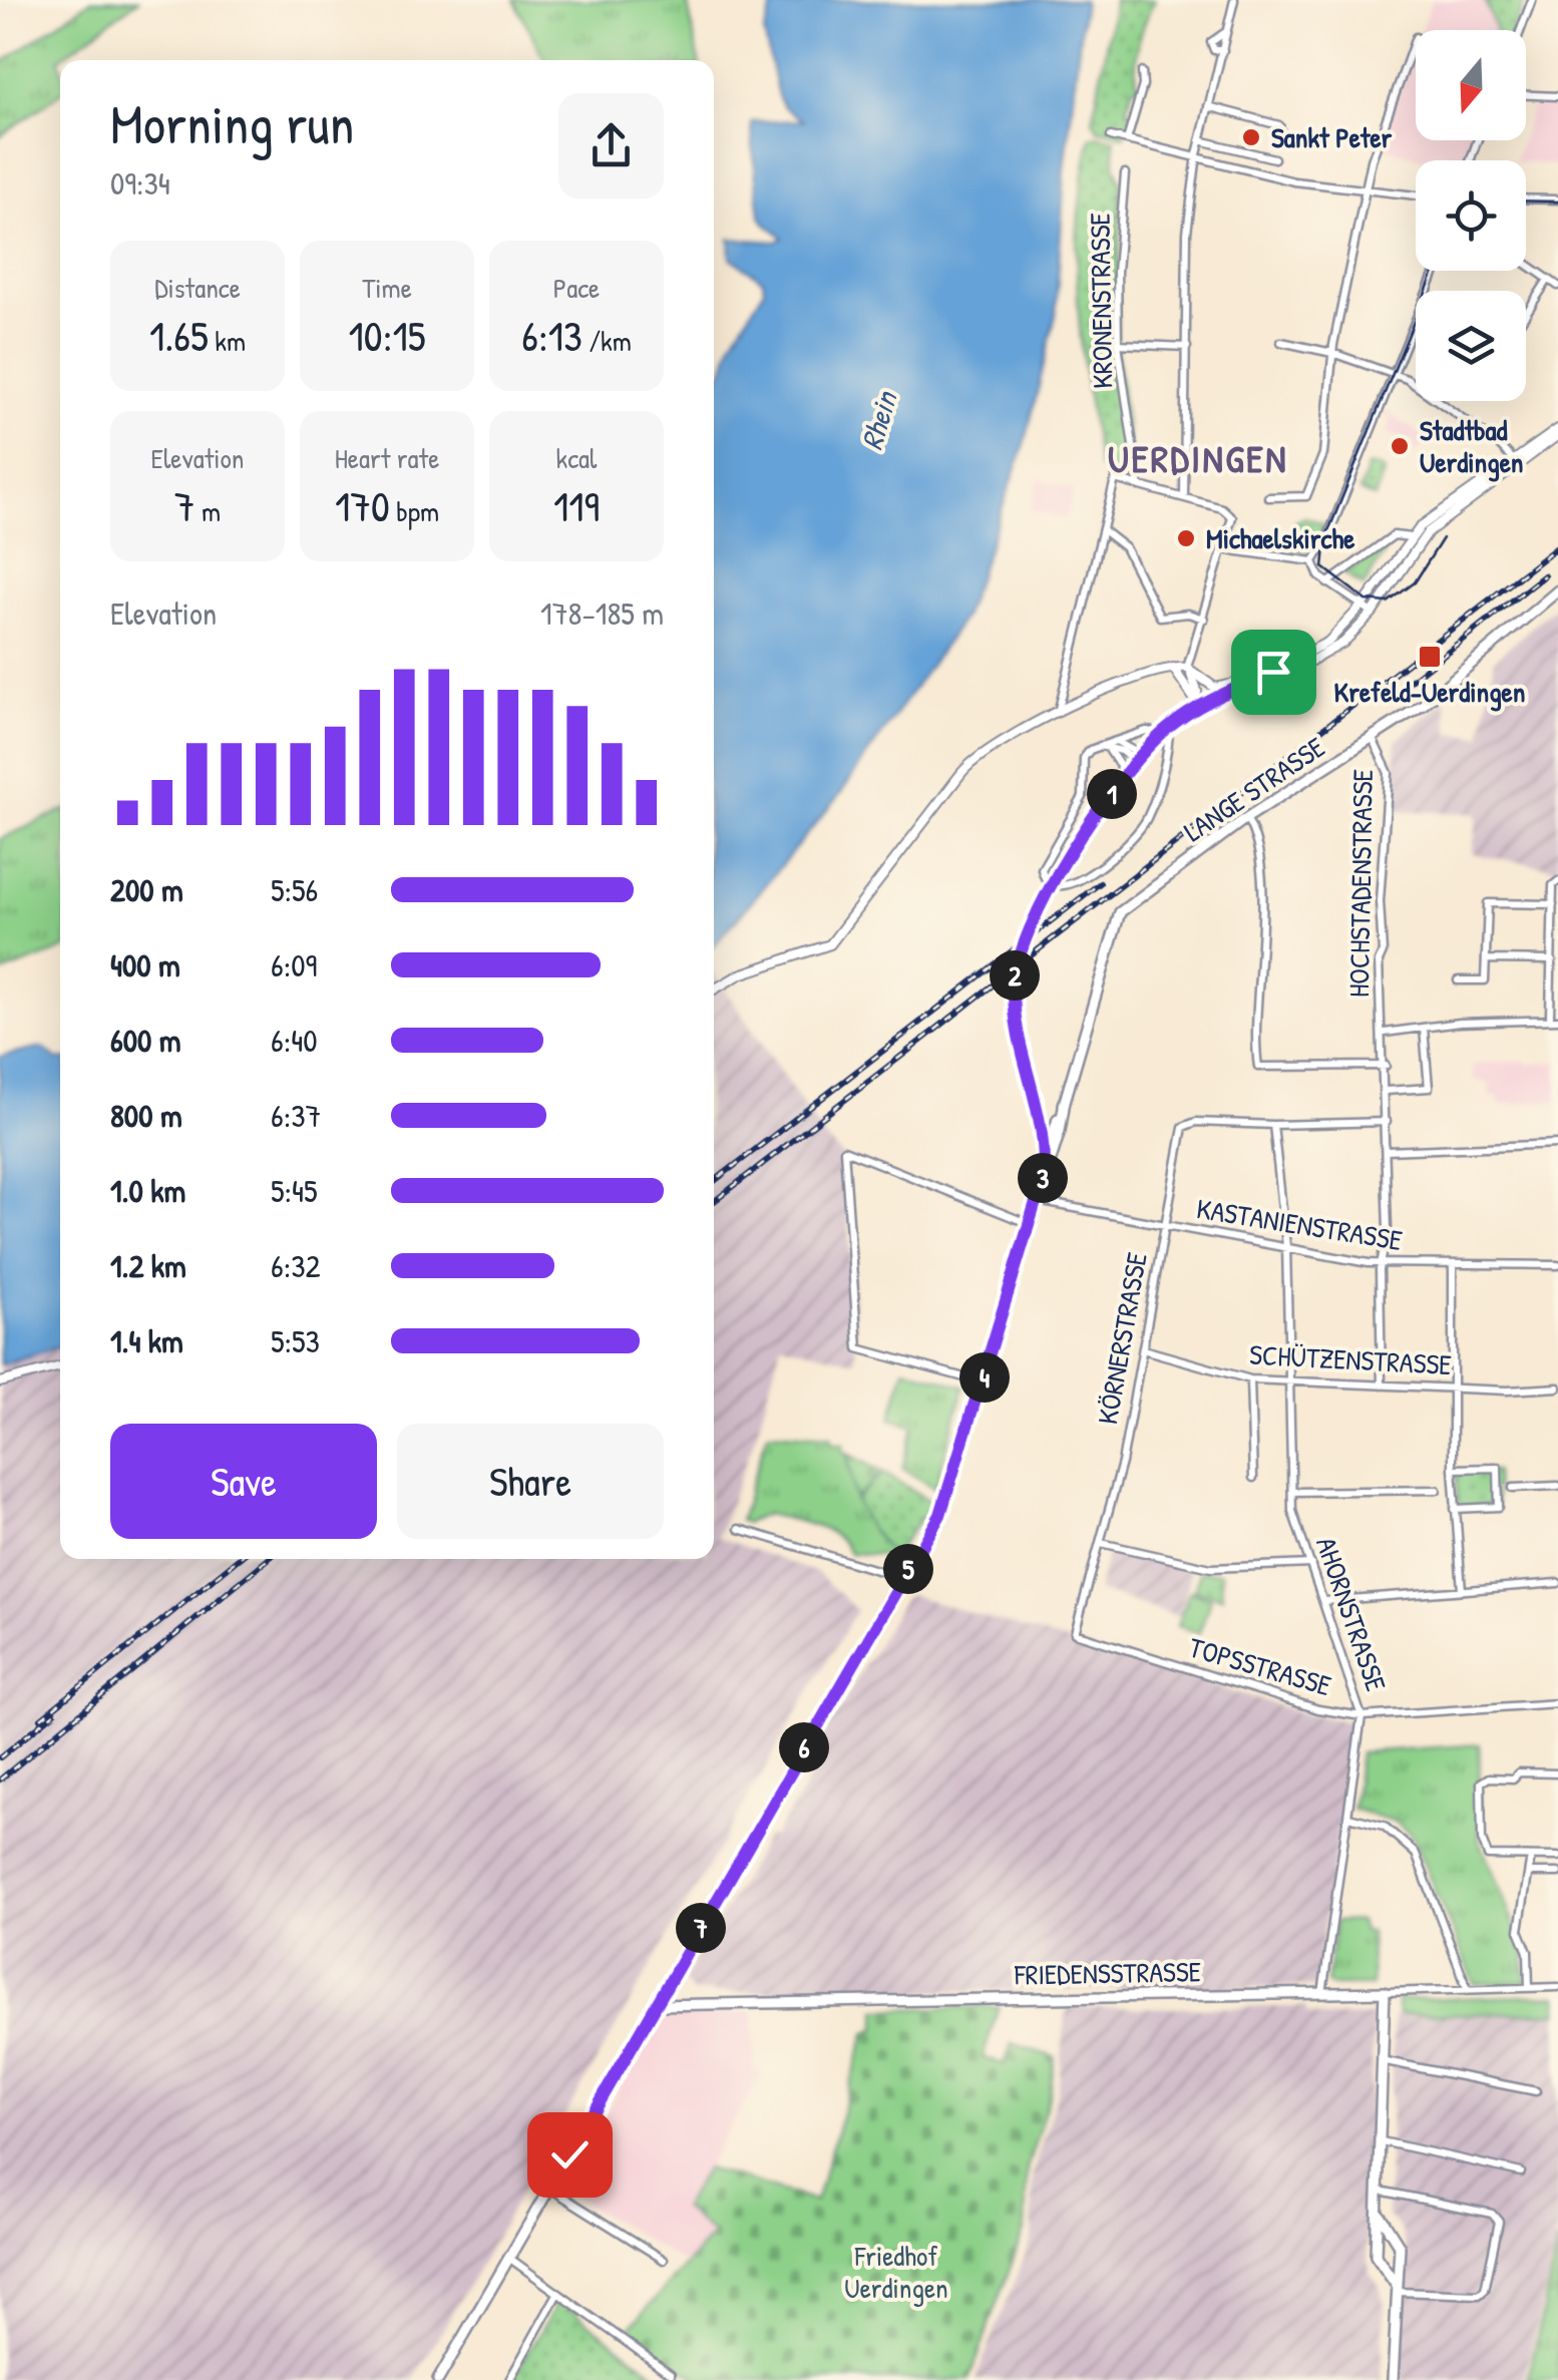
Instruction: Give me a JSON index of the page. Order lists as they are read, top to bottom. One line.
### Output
{"streets":{"main road":["LANGE STRASSE","FRIEDENSSTRASSE"],"street":["KRONENSTRASSE","HOCHSTADENSTRASSE","KASTANIENSTRASSE","KÖRNERSTRASSE","SCHÜTZENSTRASSE","AHORNSTRASSE","TOPSSTRASSE"]},"crossings":[["LANGE STRASSE","HOCHSTADENSTRASSE"],["KASTANIENSTRASSE","KÖRNERSTRASSE"],["KASTANIENSTRASSE","AHORNSTRASSE"],["KÖRNERSTRASSE","SCHÜTZENSTRASSE"],["KÖRNERSTRASSE","AHORNSTRASSE"],["KÖRNERSTRASSE","TOPSSTRASSE"],["SCHÜTZENSTRASSE","AHORNSTRASSE"],["AHORNSTRASSE","TOPSSTRASSE"],["AHORNSTRASSE","FRIEDENSSTRASSE"]],"districts":["UERDINGEN"],"water":["Rhein"],"parks":["Friedhof Uerdingen"],"places":{"other":["Sankt Peter","Stadtbad Uerdingen","Michaelskirche"],"transit":["Krefeld-Uerdingen"]},"north":"bottom","page":{"heading":["Morning run","09:34"],"stats":[["Distance","1.65 km"],["Time","10:15"],["Pace","6:13 /km"],["Elevation","7 m"],["Heart rate","170 bpm"],["kcal","119"]],"chart":["Elevation","178–185 m"],"pins":["1","2","3","4","5","6","7"],"list":[{"name":"200 m","note":"5:56"},{"name":"400 m","note":"6:09"},{"name":"600 m","note":"6:40"},{"name":"800 m","note":"6:37"},{"name":"1.0 km","note":"5:45"},{"name":"1.2 km","note":"6:32"},{"name":"1.4 km","note":"5:53"}],"buttons":["Save","Share"]}}
